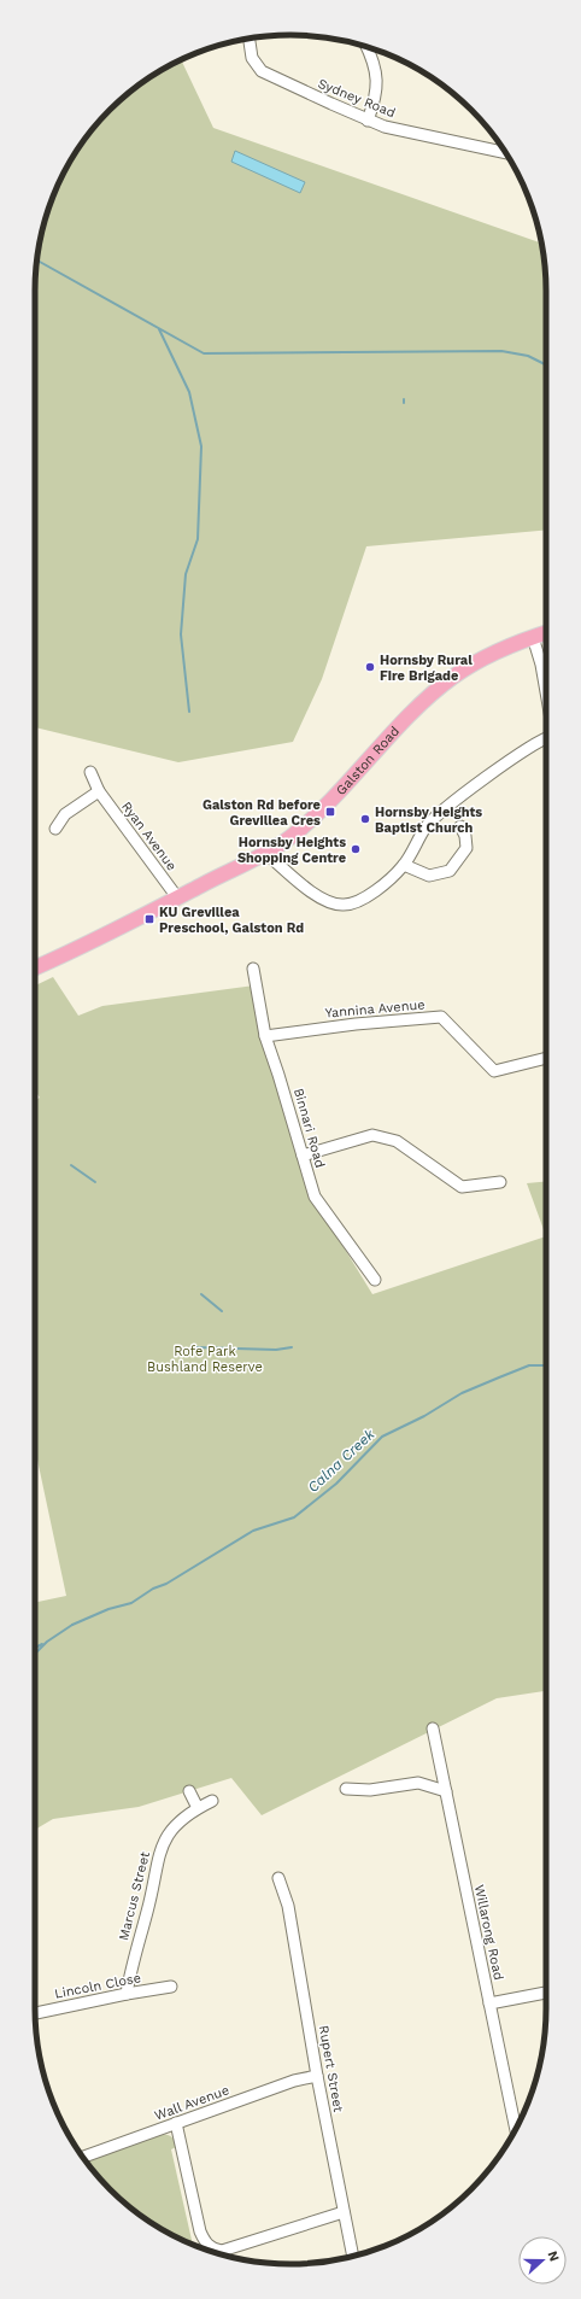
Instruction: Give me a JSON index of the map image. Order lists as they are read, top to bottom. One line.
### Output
{"streets":{"main road":["Galston Road"],"street":["Sydney Road","Ryan Avenue","Yannina Avenue","Binnari Road","Marcus Street","Willarong Road","Lincoln Close","Rupert Street","Wall Avenue"]},"crossings":[["Galston Road","Ryan Avenue"],["Yannina Avenue","Binnari Road"],["Marcus Street","Lincoln Close"],["Rupert Street","Wall Avenue"]],"water":["Calna Creek"],"parks":["Rofe Park Bushland Reserve"],"places":{"other":["Hornsby Rural Fire Brigade","Hornsby Heights Baptist Church","Hornsby Heights Shopping Centre"],"transit":["Galston Rd before Grevillea Cres","KU Grevillea Preschool, Galston Rd"]},"north":"right"}
